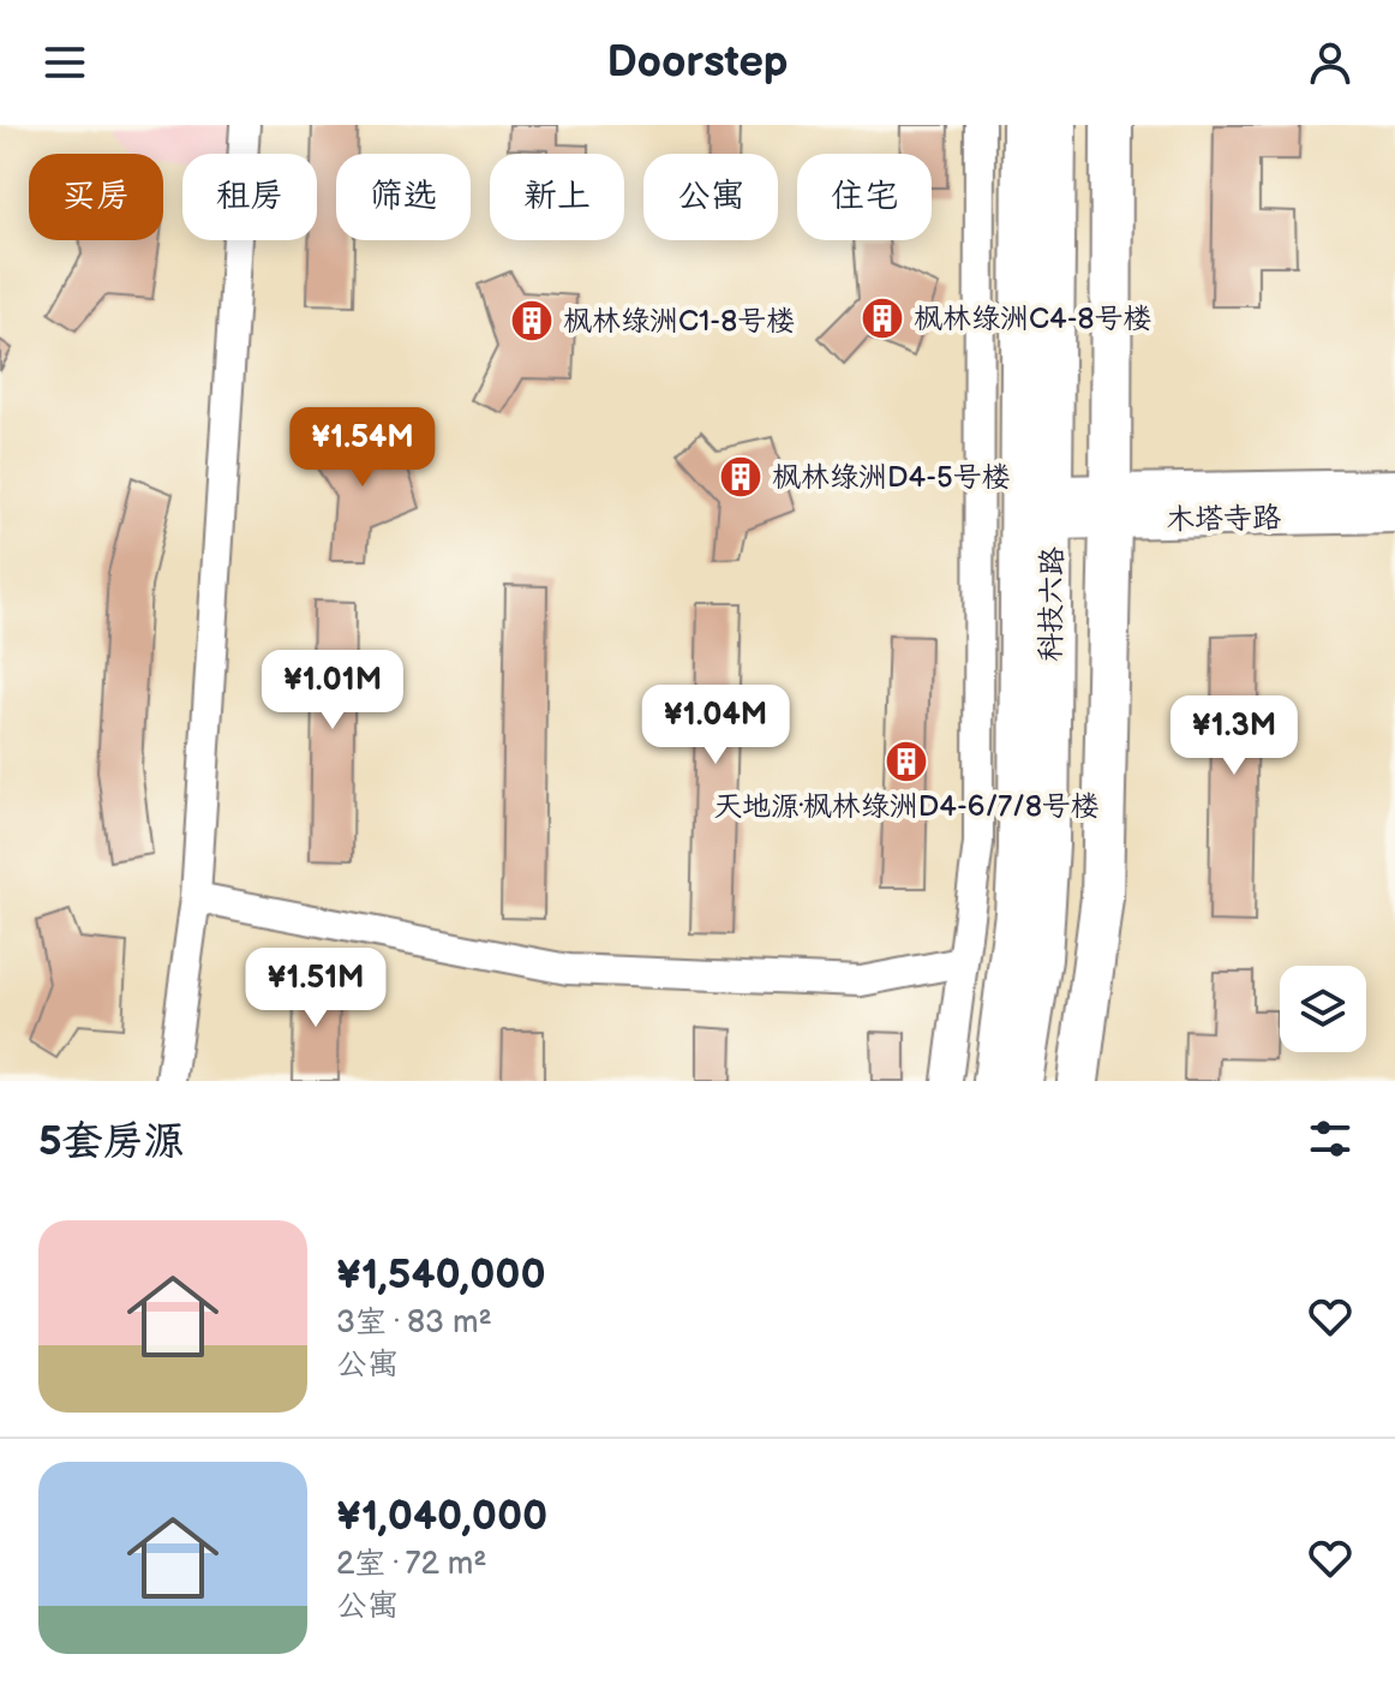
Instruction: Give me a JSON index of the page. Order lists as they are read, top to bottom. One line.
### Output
{"streets":{"main road":["科技六路"],"street":["木塔寺路"]},"crossings":[["木塔寺路","科技六路"]],"places":{"building":["枫林绿洲C4-8号楼","枫林绿洲C1-8号楼","枫林绿洲D4-5号楼","天地源·枫林绿洲D4-6/7/8号楼"]},"page":{"header":"Doorstep","chip":["买房","租房","筛选","新上","公寓","住宅"],"price":["¥1.54M","¥1.01M","¥1.04M","¥1.3M","¥1.51M"],"heading":"5套房源","list":[{"name":"¥1,540,000","note":"3室 · 83 m² · 公寓"},{"name":"¥1,040,000","note":"2室 · 72 m² · 公寓"}]}}
